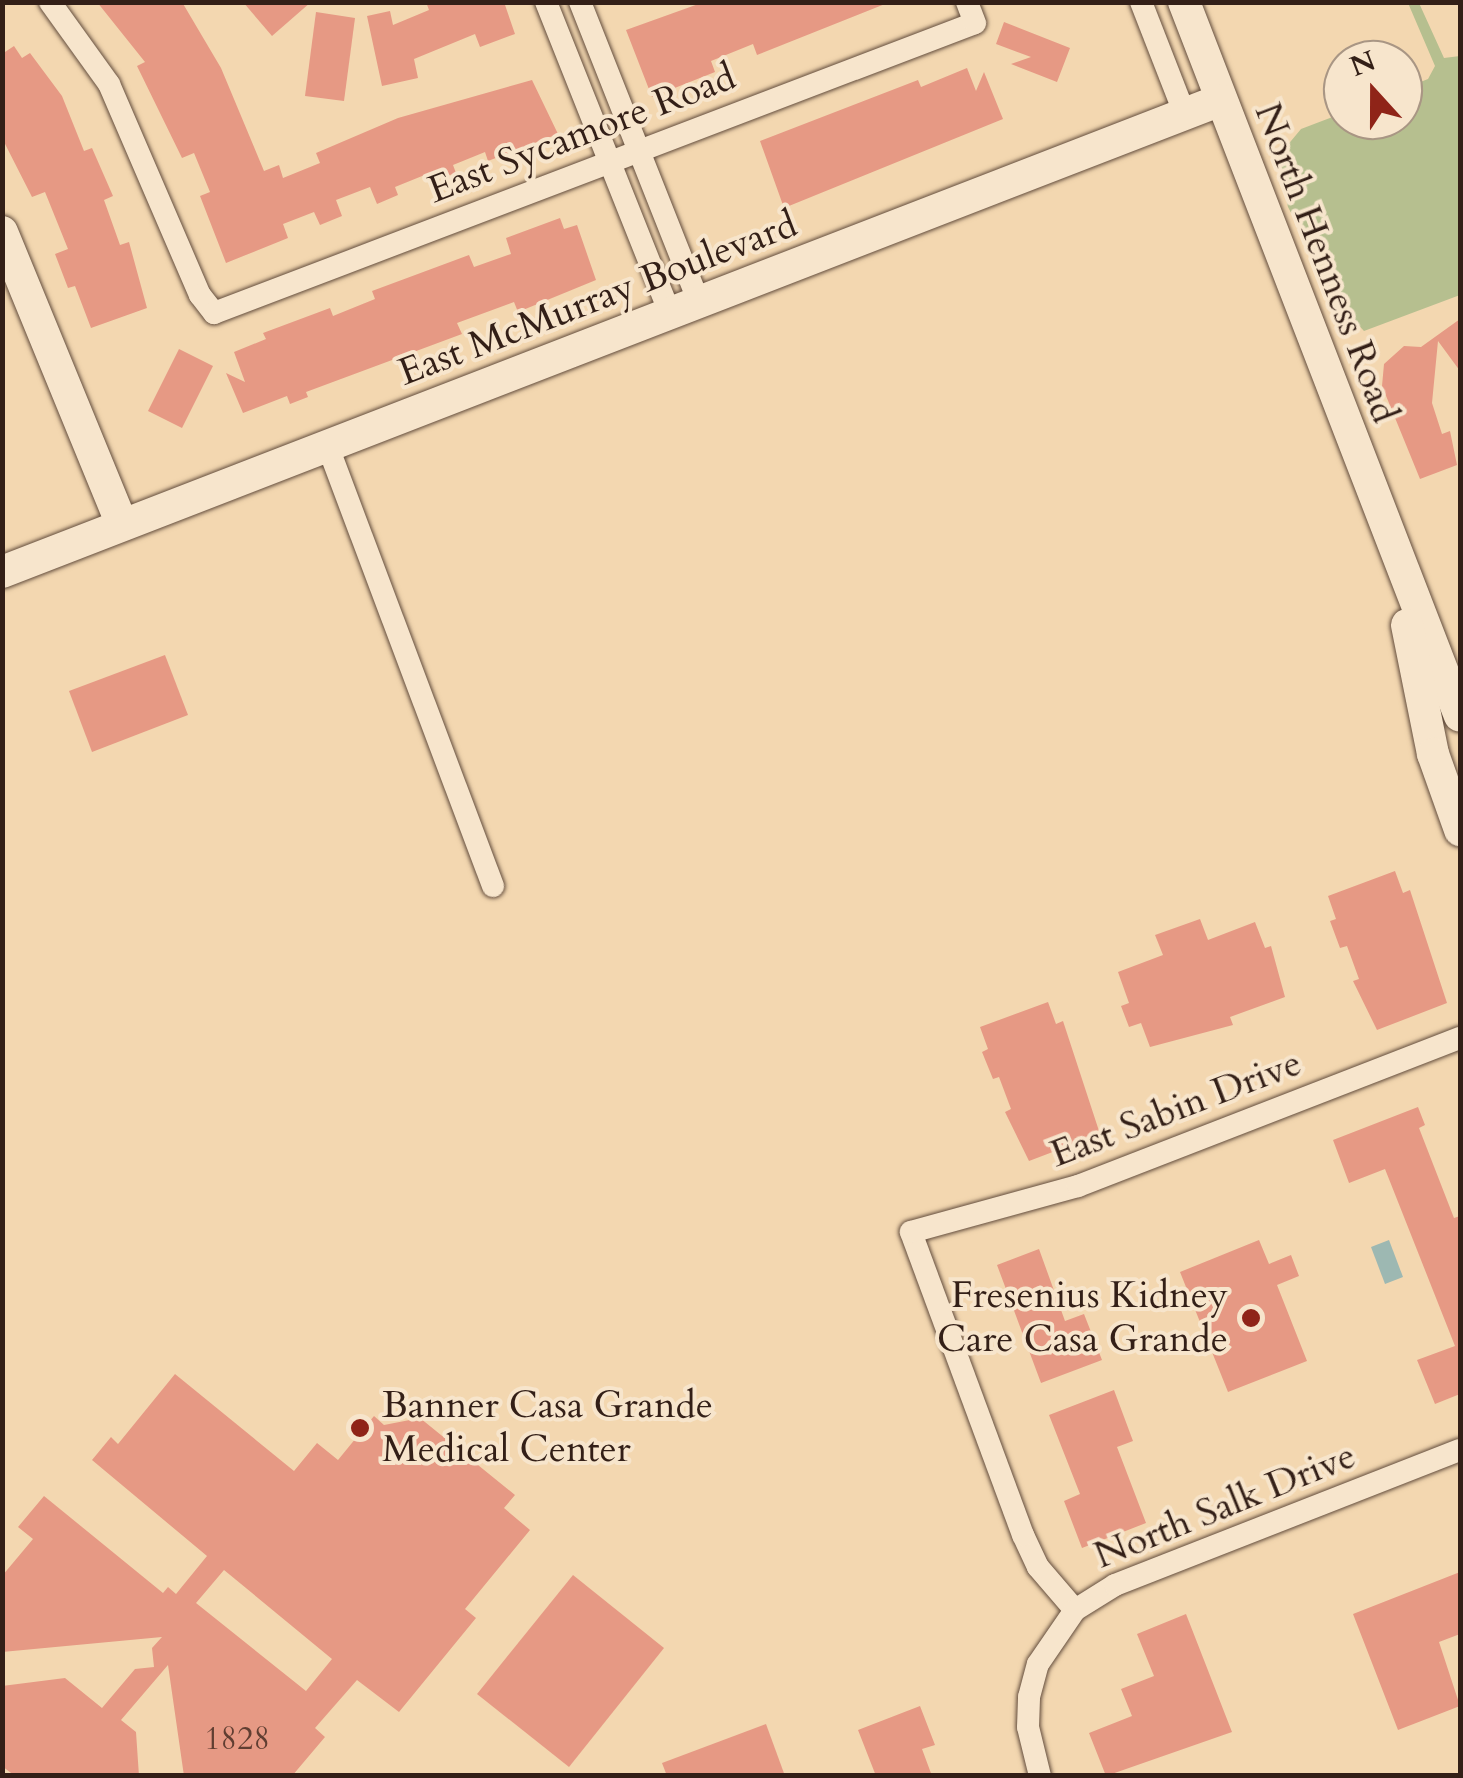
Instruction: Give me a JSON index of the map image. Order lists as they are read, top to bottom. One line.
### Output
{"streets":{"street":["East Sycamore Road","North Henness Road","East McMurray Boulevard","East Sabin Drive","North Salk Drive"]},"crossings":[["North Henness Road","East McMurray Boulevard"],["East Sabin Drive","North Salk Drive"]],"places":["Fresenius Kidney Care Casa Grande","Banner Casa Grande Medical Center"],"house_numbers":["1828"],"north":"top"}
